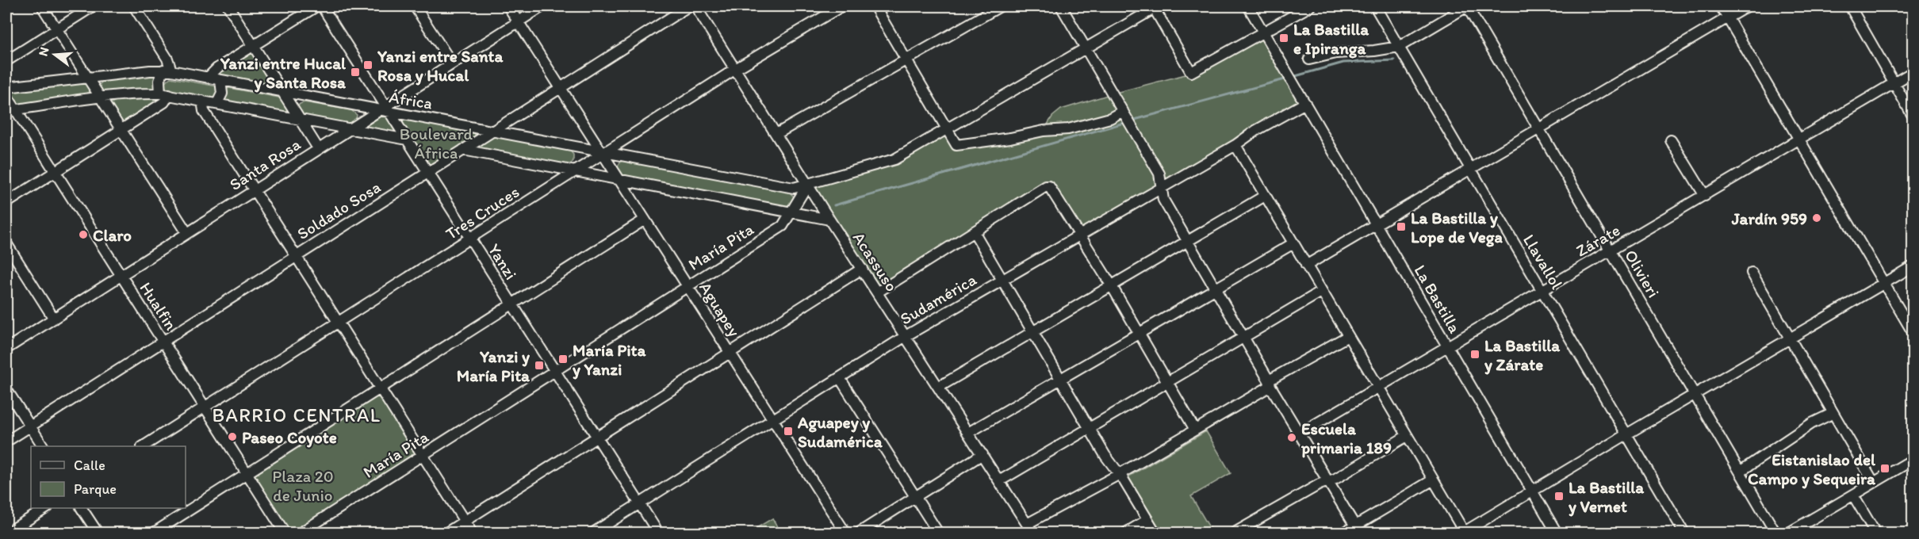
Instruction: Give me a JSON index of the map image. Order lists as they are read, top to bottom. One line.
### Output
{"streets":{"street":["África","Santa Rosa","Soldado Sosa","Tres Cruces","Zárate","María Pita","Yanzi","Acassuso","Llavallol","Olivieri","Sudamérica","La Bastilla","Hualfin","Aguapey"]},"crossings":[["África","Santa Rosa"],["África","Soldado Sosa"],["África","Tres Cruces"],["África","María Pita"],["África","Yanzi"],["África","Acassuso"],["África","Aguapey"],["Santa Rosa","Yanzi"],["Santa Rosa","Hualfin"],["Santa Rosa","Aguapey"],["Soldado Sosa","Yanzi"],["Soldado Sosa","Hualfin"],["Soldado Sosa","Aguapey"],["Tres Cruces","Yanzi"],["Tres Cruces","Acassuso"],["Tres Cruces","Hualfin"],["Tres Cruces","Aguapey"],["Zárate","Llavallol"],["Zárate","Olivieri"],["Zárate","La Bastilla"],["María Pita","Yanzi"],["María Pita","Acassuso"],["María Pita","Aguapey"],["Yanzi","Sudamérica"],["Acassuso","Sudamérica"],["Sudamérica","La Bastilla"],["Sudamérica","Aguapey"]],"districts":["BARRIO CENTRAL"],"parks":["Boulevard África","Plaza 20 de Junio"],"places":{"transit":["La Bastilla e Ipiranga","Yanzi entre Santa Rosa y Hucal","Yanzi entre Hucal y Santa Rosa","La Bastilla y Lope de Vega","La Bastilla y Zárate","María Pita y Yanzi","Yanzi y María Pita","Aguapey y Sudamérica","Eistanislao del Campo y Sequeira","La Bastilla y Vernet"],"other":["Jardín 959","Claro","Paseo Coyote","Escuela primaria 189"]},"legend":["Calle","Parque"],"north":"left"}
